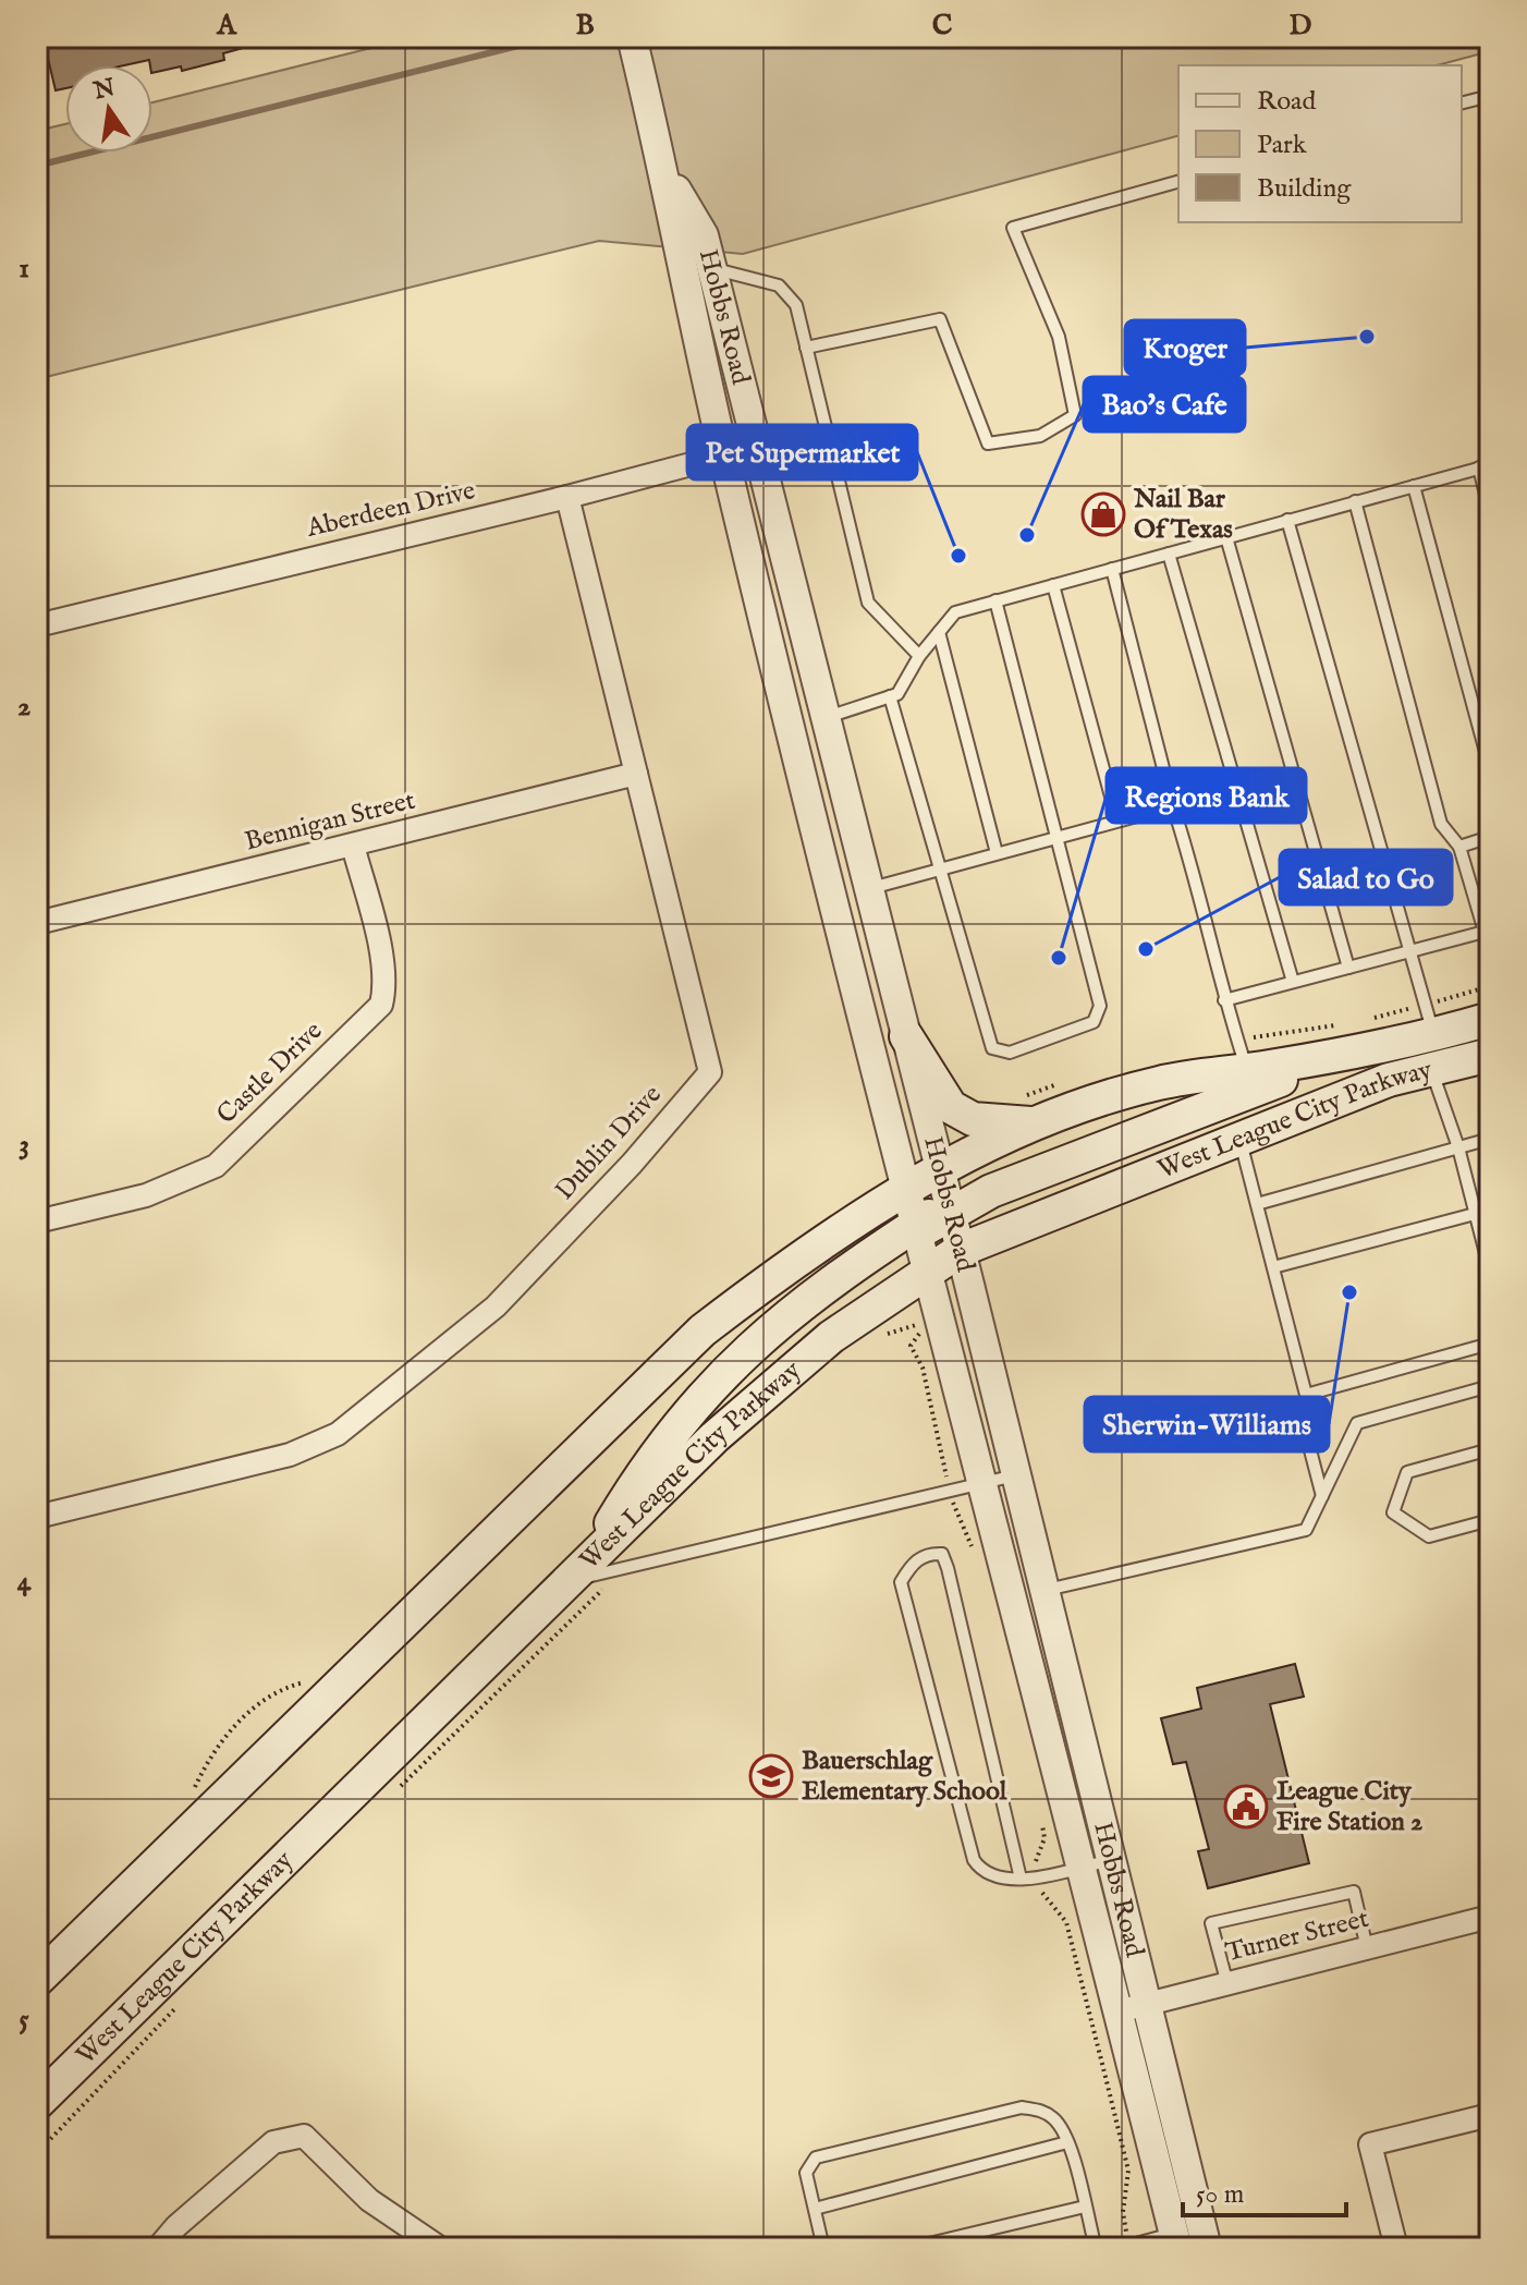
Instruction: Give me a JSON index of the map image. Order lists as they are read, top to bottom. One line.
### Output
{"streets":{"main road":["West League City Parkway"],"street":["Hobbs Road","Aberdeen Drive","Bennigan Street","Castle Drive","Dublin Drive","Turner Street"]},"crossings":[["Hobbs Road","Aberdeen Drive"],["Hobbs Road","West League City Parkway"],["Hobbs Road","Turner Street"],["Aberdeen Drive","Dublin Drive"],["Bennigan Street","Castle Drive"],["Bennigan Street","Dublin Drive"]],"places":{"other":["Kroger","Bao's Cafe","Pet Supermarket","Salad to Go","Regions Bank","Sherwin-Williams"],"shop":["Nail Bar Of Texas"],"school or university":["Bauerschlag Elementary School"],"public building":["League City Fire Station 2"]},"legend":["Road","Park","Building"],"scale_bar":"50 m","north":"top","grid":{"columns":["A","B","C","D"],"rows":["1","2","3","4","5"]}}
